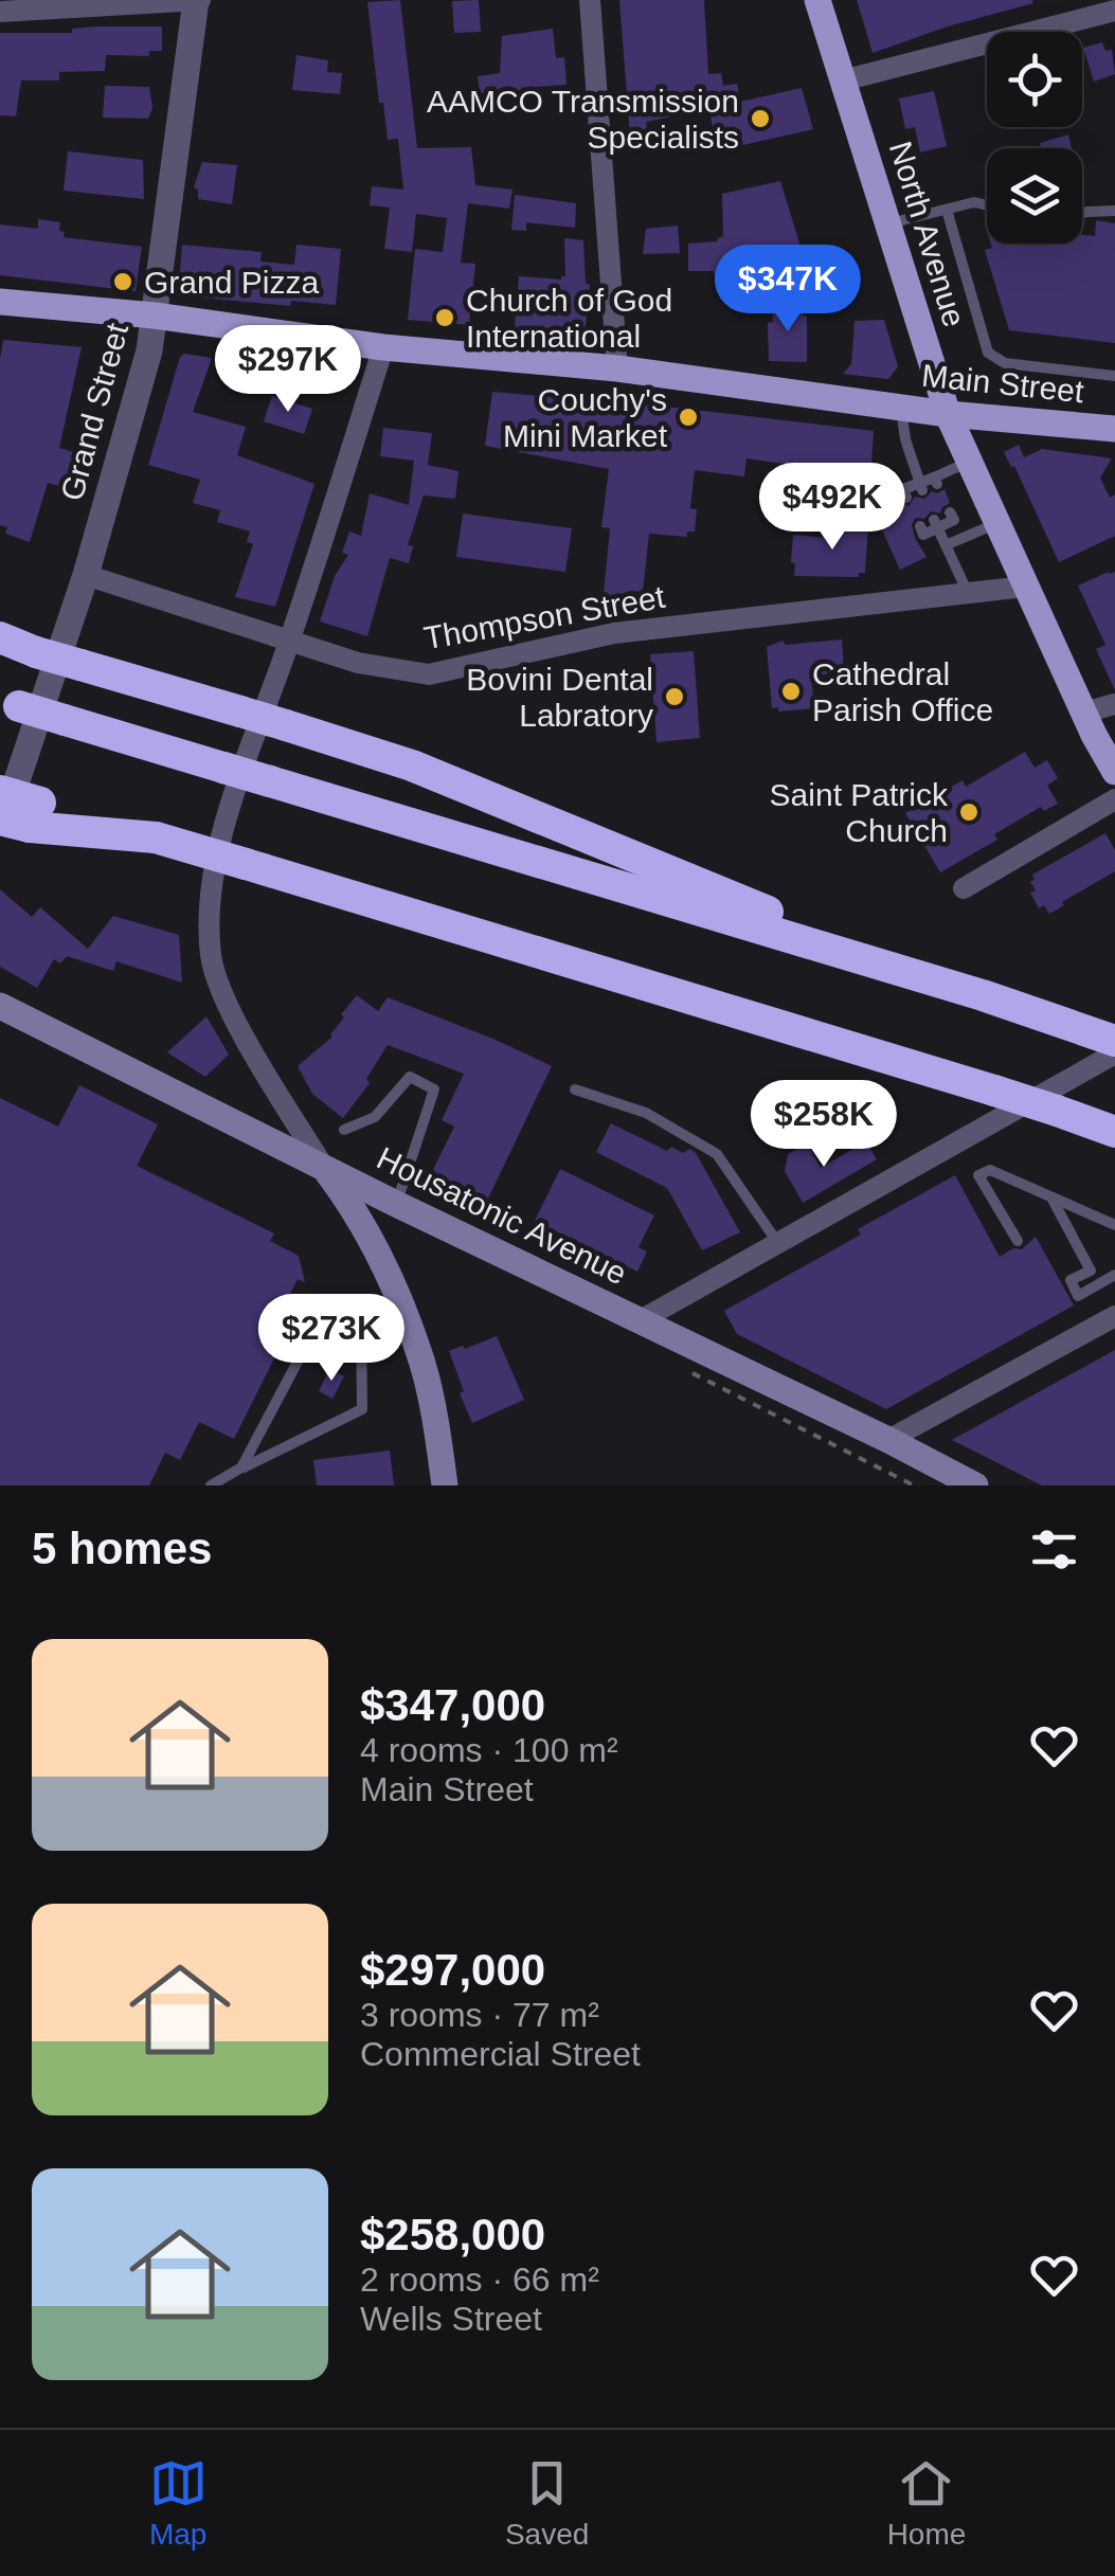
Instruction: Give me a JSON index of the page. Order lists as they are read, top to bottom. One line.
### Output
{"streets":{"main road":["North Avenue","Main Street","Housatonic Avenue"],"street":["Grand Street","Thompson Street"]},"crossings":[["North Avenue","Main Street"],["North Avenue","Thompson Street"],["Main Street","Grand Street"],["Grand Street","Thompson Street"]],"places":["AAMCO Transmission Specialists","Grand Pizza","Church of God International","Couchy's Mini Market","Cathedral Parish Office","Bovini Dental Labratory","Saint Patrick Church"],"page":{"price":["$347K","$297K","$492K","$258K","$273K"],"heading":"5 homes","list":[{"name":"$347,000","note":"4 rooms · 100 m² · Main Street"},{"name":"$297,000","note":"3 rooms · 77 m² · Commercial Street"},{"name":"$258,000","note":"2 rooms · 66 m² · Wells Street"}],"tabs":["Map","Saved","Home"]}}
